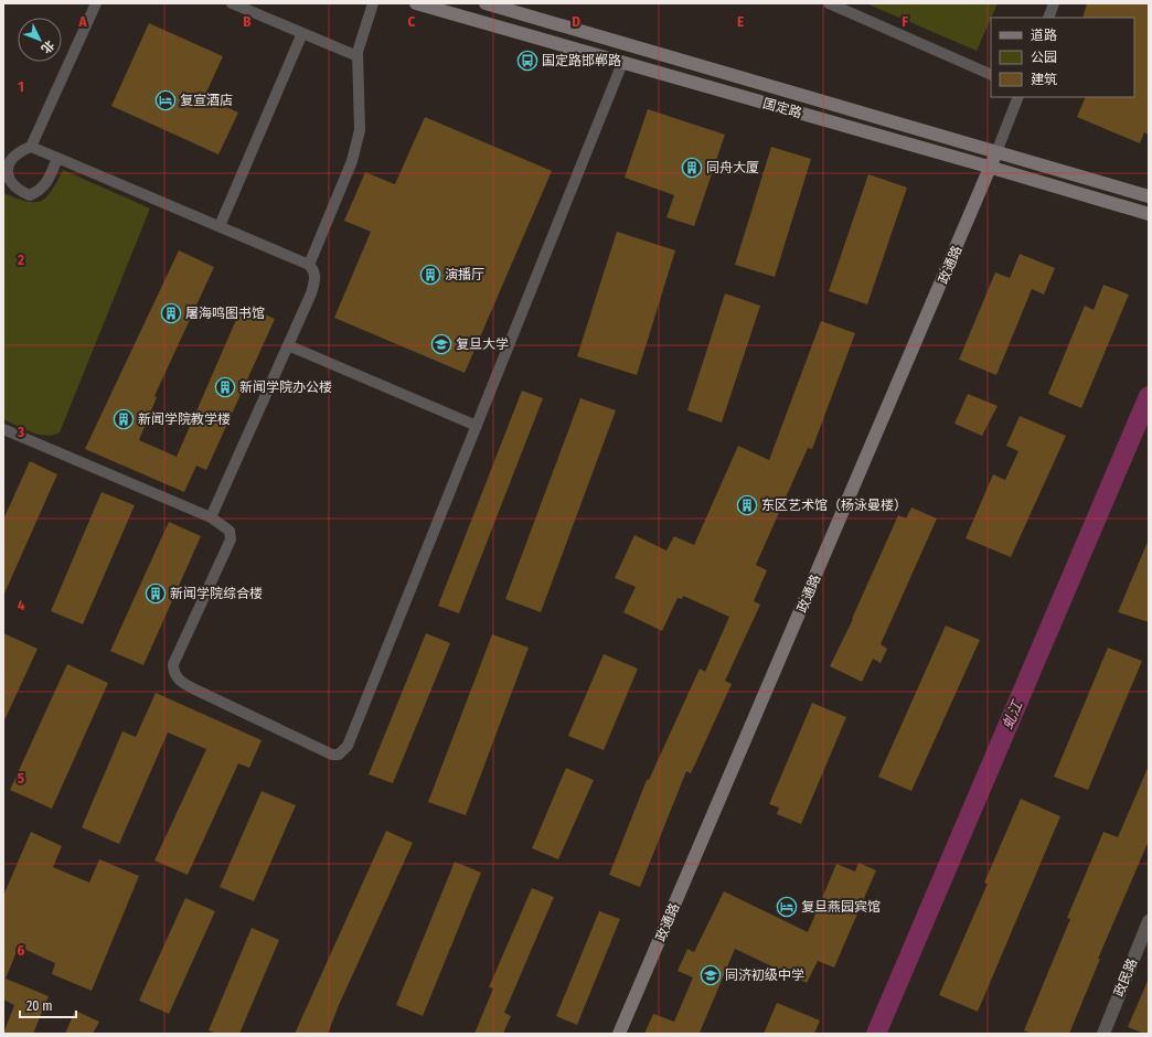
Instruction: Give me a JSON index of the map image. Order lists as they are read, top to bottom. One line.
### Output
{"streets":{"street":["国定路","政通路","政民路"]},"crossings":[["国定路","政通路"]],"water":["虬江"],"places":{"bus stop":["国定路邯郸路"],"hotel":["复宣酒店","复旦燕园宾馆"],"building":["同舟大厦","演播厅","屠海鸣图书馆","新闻学院办公楼","新闻学院教学楼","东区艺术馆（杨泳曼楼）","新闻学院综合楼"],"school or university":["复旦大学","同济初级中学"]},"legend":["道路","公园","建筑"],"scale_bar":"20 m","north":"bottom right","grid":{"columns":["A","B","C","D","E","F"],"rows":["1","2","3","4","5","6"]}}
